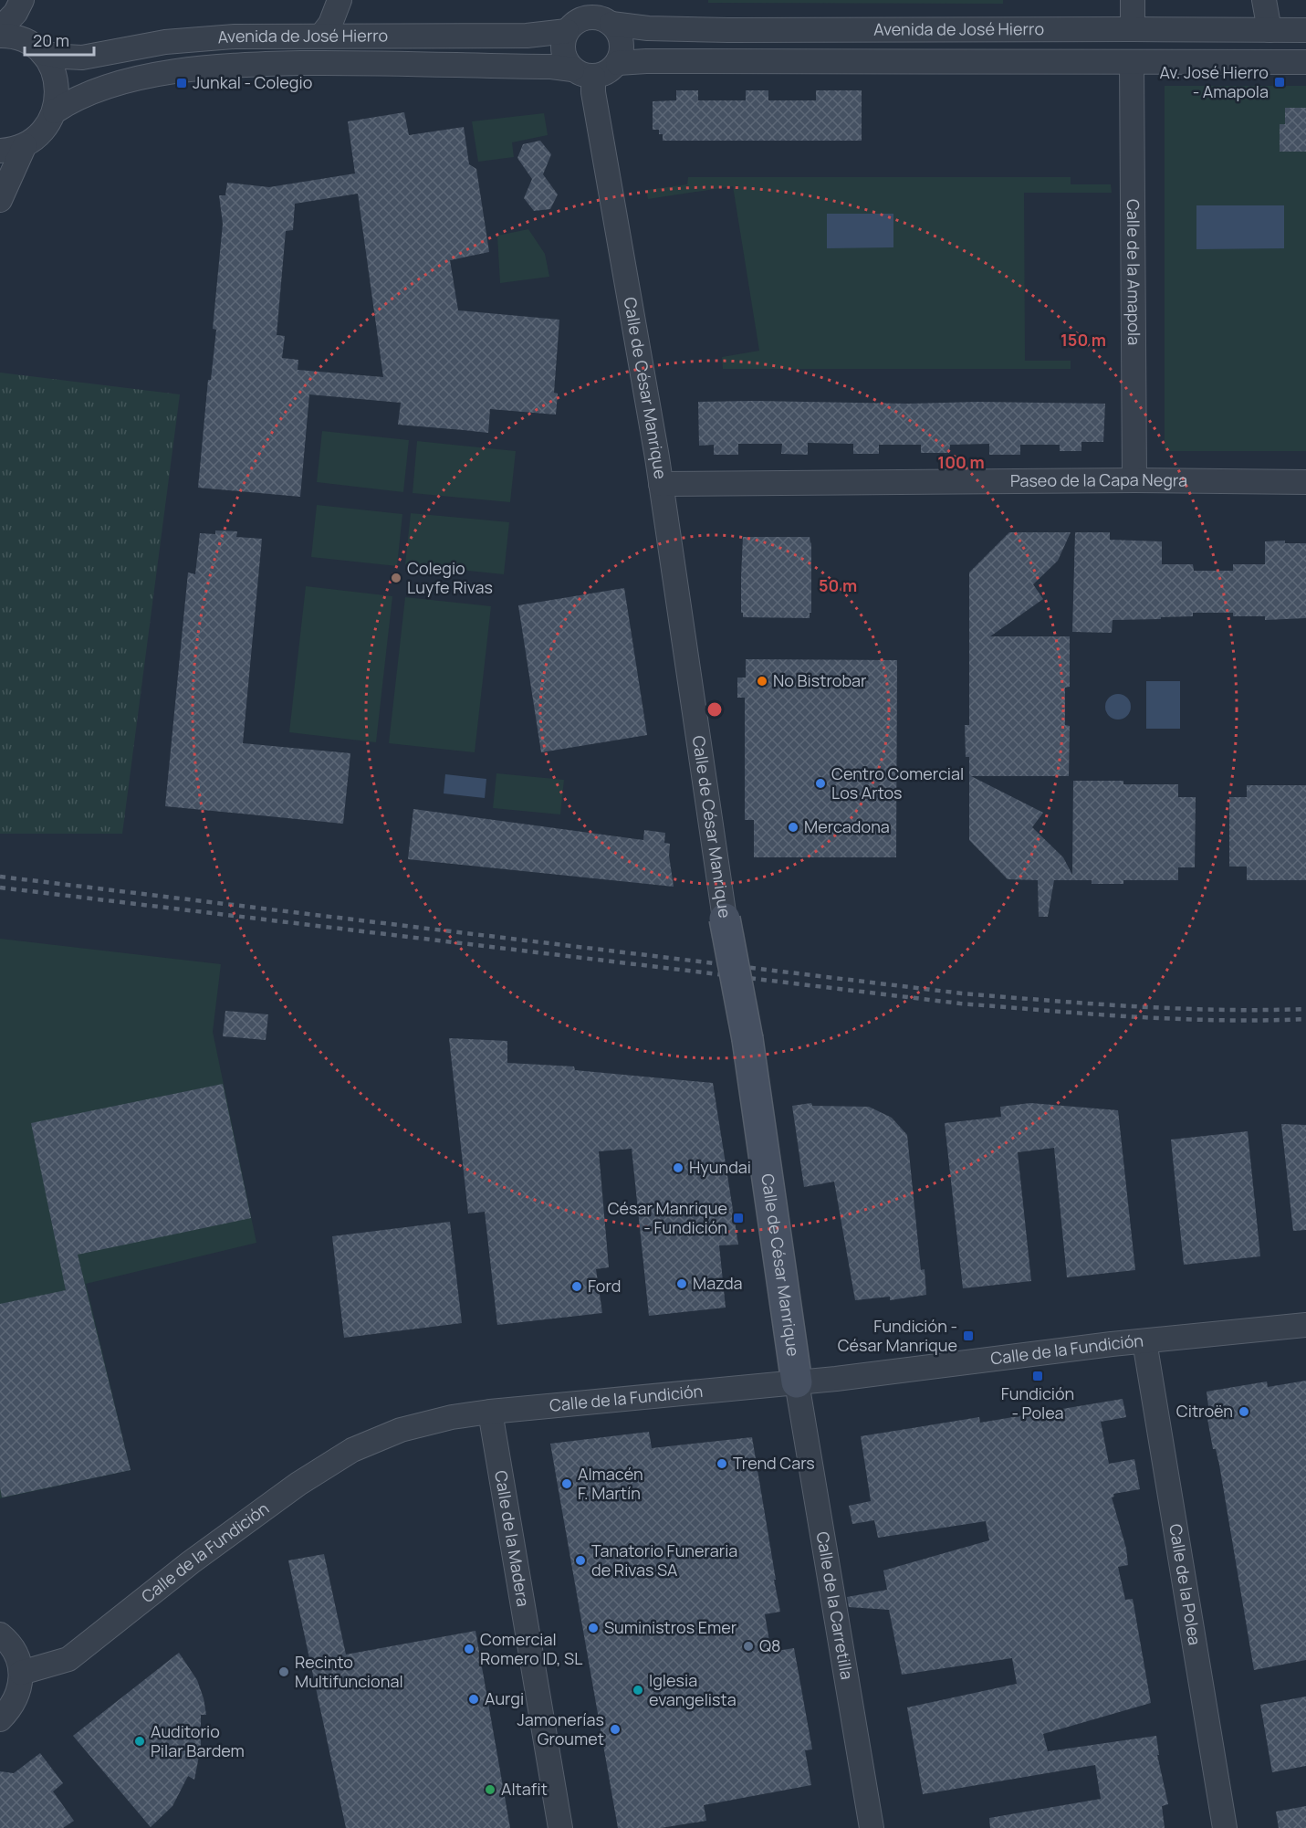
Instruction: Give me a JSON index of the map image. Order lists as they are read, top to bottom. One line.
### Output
{"streets":{"street":["Avenida de José Hierro","Calle de la Amapola","Calle de César Manrique","Paseo de la Capa Negra","Calle de la Fundición","Calle de la Madera","Calle de la Polea","Calle de la Carretilla"]},"crossings":[["Avenida de José Hierro","Calle de la Amapola"],["Avenida de José Hierro","Calle de César Manrique"],["Calle de la Amapola","Paseo de la Capa Negra"],["Calle de César Manrique","Paseo de la Capa Negra"],["Calle de César Manrique","Calle de la Fundición"],["Calle de César Manrique","Calle de la Carretilla"],["Calle de la Fundición","Calle de la Madera"],["Calle de la Fundición","Calle de la Polea"],["Calle de la Fundición","Calle de la Carretilla"]],"places":{"transit":["Av. José Hierro - Amapola","Junkal - Colegio","César Manrique - Fundición","Fundición - César Manrique","Fundición - Polea"],"other":["Colegio Luyfe Rivas","No Bistrobar","Centro Comercial Los Artos","Mercadona","Hyundai","Mazda","Ford","Citroën","Trend Cars","Almacén F. Martín","Tanatorio Funeraria de Rivas SA","Suministros Emer","Q8","Comercial Romero ID, SL","Recinto Multifuncional","Iglesia evangelista","Aurgi","Jamonerías Groumet","Auditorio Pilar Bardem","Altafit"]},"scale_bar":"20 m","rings":["150 m","100 m","50 m"]}
